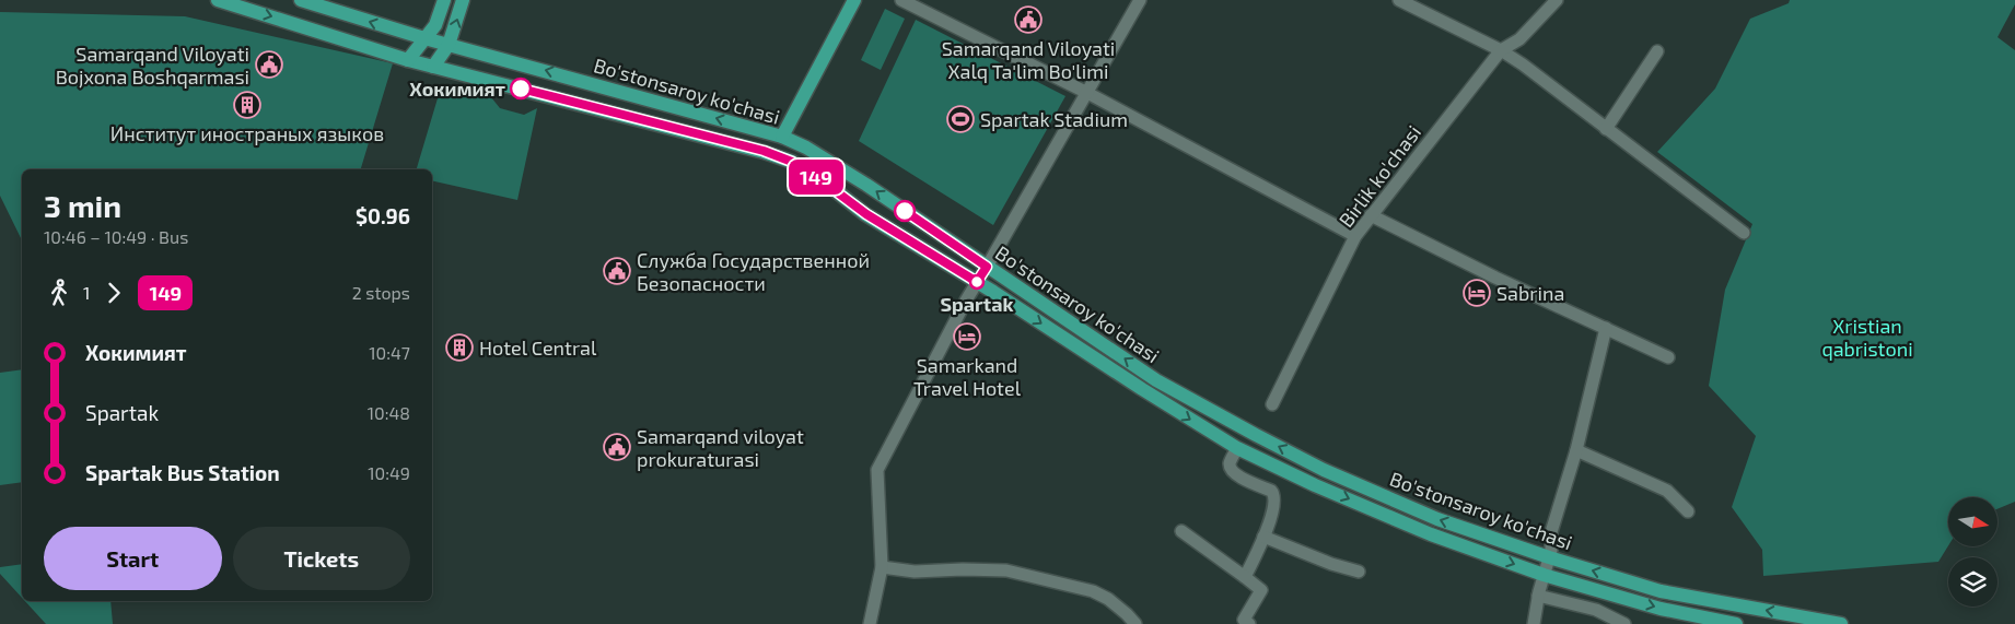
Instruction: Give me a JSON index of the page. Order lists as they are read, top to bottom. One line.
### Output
{"streets":{"main road":["Bo'stonsaroy ko'chasi"],"street":["Birlik ko'chasi"]},"parks":["Xristian qabristoni"],"places":{"public building":["Samarqand Viloyati Xalq Ta'lim Bo'limi","Samarqand Viloyati Bojxona Boshqarmasi","Служба Государственной Безопасности","Samarqand viloyat prokuraturasi"],"other":["Хокимият","Spartak"],"building":["Институт иностраных языков","Hotel Central"],"sports":["Spartak Stadium"],"hotel":["Sabrina","Samarkand Travel Hotel"]},"lines":["bus line 149"],"north":"right","page":{"on_map":"149","heading":["3 min","10:46 – 10:49 · Bus","$0.96"],"legs":["1","149","2 stops"],"list":[{"name":"Хокимият","value":"10:47"},{"name":"Spartak","value":"10:48"},{"name":"Spartak Bus Station","value":"10:49"}],"buttons":["Start","Tickets"]}}
